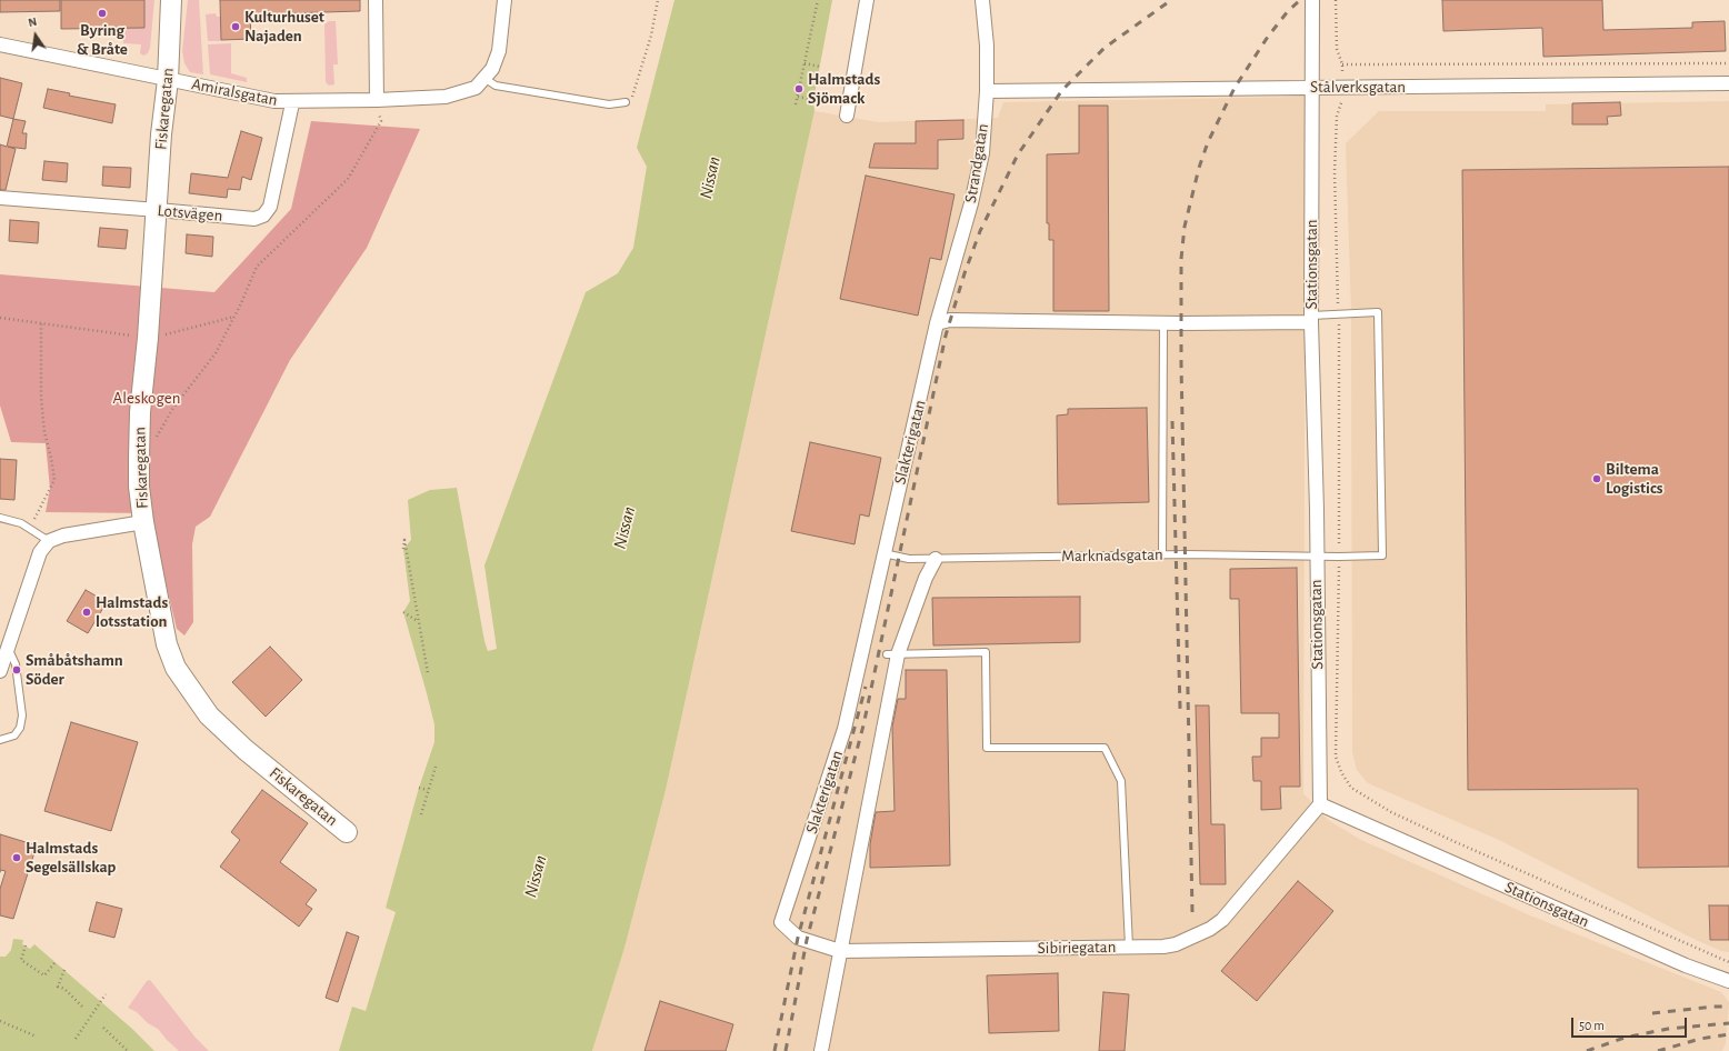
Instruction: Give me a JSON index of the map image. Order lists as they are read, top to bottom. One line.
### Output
{"streets":{"street":["Stålverksgatan","Amiralsgatan","Fiskaregatan","Strandgatan","Lotsvägen","Stationsgatan","Slakterigatan","Sibiriegatan"],"lane":["Marknadsgatan"]},"crossings":[["Stålverksgatan","Strandgatan"],["Stålverksgatan","Stationsgatan"],["Amiralsgatan","Fiskaregatan"],["Amiralsgatan","Lotsvägen"],["Fiskaregatan","Lotsvägen"],["Strandgatan","Slakterigatan"],["Stationsgatan","Marknadsgatan"],["Stationsgatan","Sibiriegatan"],["Slakterigatan","Marknadsgatan"],["Slakterigatan","Sibiriegatan"]],"water":["Nissan"],"parks":["Aleskogen"],"places":["Byring & Bråte","Kulturhuset Najaden","Halmstads Sjömack","Biltema Logistics","Halmstads lotsstation","Småbåtshamn Söder","Halmstads Segelsällskap"],"scale_bar":"50 m","north":"top"}
